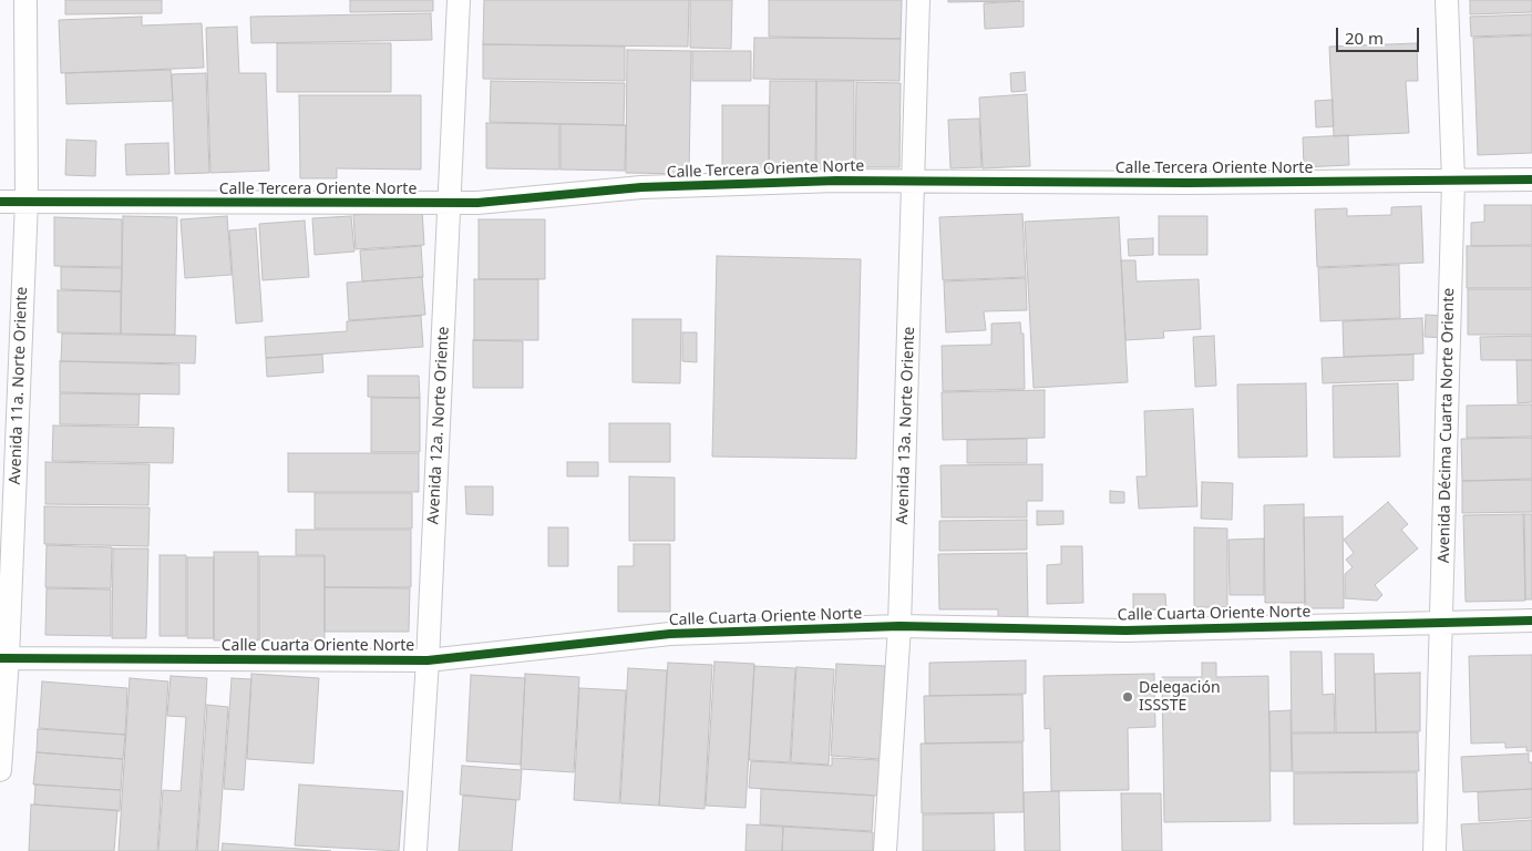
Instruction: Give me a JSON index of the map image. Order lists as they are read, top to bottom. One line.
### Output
{"streets":{"street":["Calle Tercera Oriente Norte","Avenida 11a. Norte Oriente","Avenida 12a. Norte Oriente","Avenida 13a. Norte Oriente","Avenida Décima Cuarta Norte Oriente","Calle Cuarta Oriente Norte"]},"crossings":[["Calle Tercera Oriente Norte","Avenida 11a. Norte Oriente"],["Calle Tercera Oriente Norte","Avenida 12a. Norte Oriente"],["Calle Tercera Oriente Norte","Avenida 13a. Norte Oriente"],["Calle Tercera Oriente Norte","Avenida Décima Cuarta Norte Oriente"],["Avenida 11a. Norte Oriente","Calle Cuarta Oriente Norte"],["Avenida 12a. Norte Oriente","Calle Cuarta Oriente Norte"],["Avenida 13a. Norte Oriente","Calle Cuarta Oriente Norte"],["Avenida Décima Cuarta Norte Oriente","Calle Cuarta Oriente Norte"]],"places":["Delegación ISSSTE"],"scale_bar":"20 m"}
